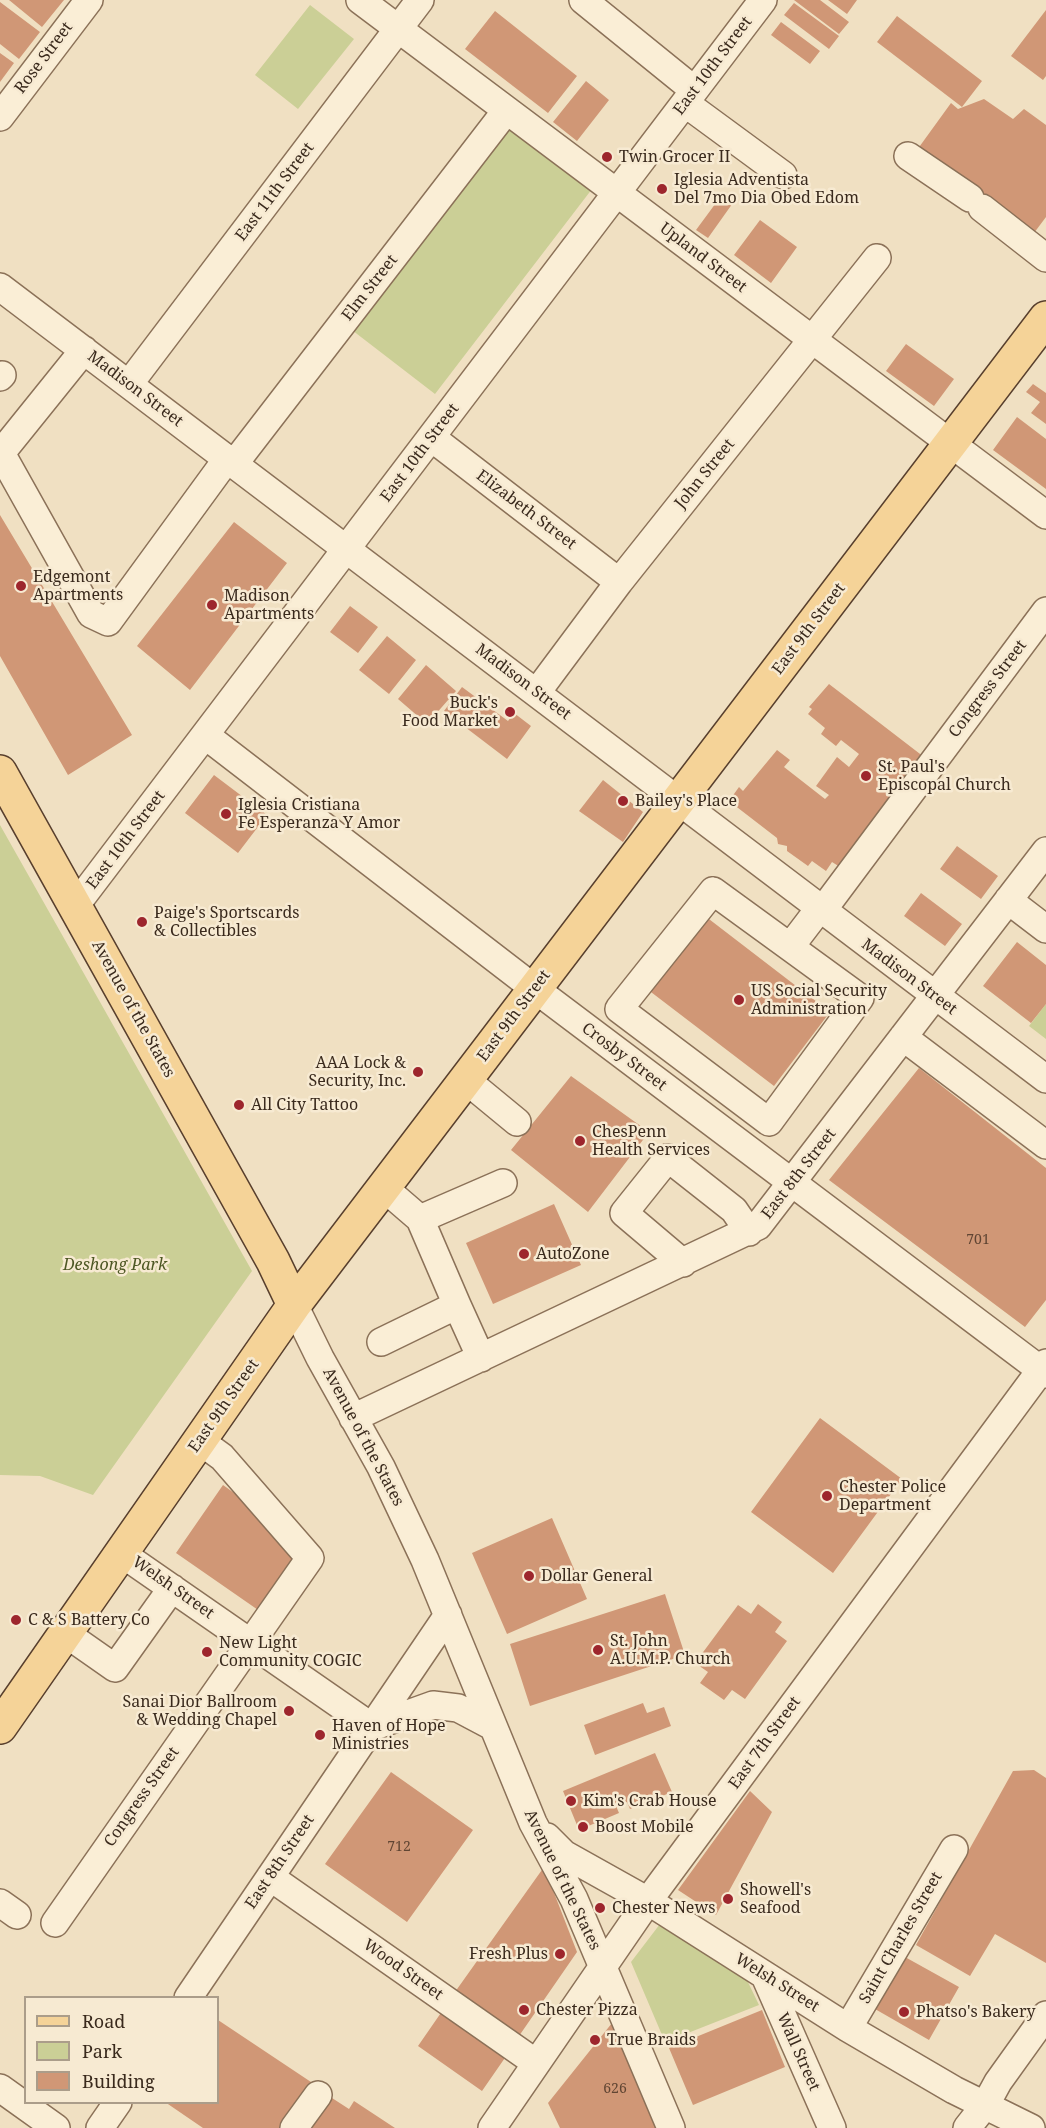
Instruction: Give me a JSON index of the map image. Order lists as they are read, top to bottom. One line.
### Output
{"streets":{"main road":["East 9th Street","Avenue of the States"],"street":["Rose Street","East 10th Street","East 11th Street","Upland Street","Elm Street","Madison Street","John Street","Elizabeth Street","Congress Street","Crosby Street","East 8th Street","Welsh Street","East 7th Street","Saint Charles Street","Wood Street","Wall Street"]},"crossings":[["East 10th Street","Upland Street"],["East 10th Street","Madison Street"],["East 10th Street","Elizabeth Street"],["East 10th Street","Avenue of the States"],["East 10th Street","Crosby Street"],["East 11th Street","Upland Street"],["East 11th Street","Madison Street"],["Upland Street","Elm Street"],["Upland Street","John Street"],["Upland Street","East 9th Street"],["Elm Street","Madison Street"],["Madison Street","John Street"],["Madison Street","East 9th Street"],["Madison Street","Congress Street"],["Madison Street","East 8th Street"],["John Street","Elizabeth Street"],["East 9th Street","Congress Street"],["East 9th Street","Avenue of the States"],["East 9th Street","Crosby Street"],["East 9th Street","Welsh Street"],["Congress Street","Welsh Street"],["Avenue of the States","East 8th Street"],["Avenue of the States","Welsh Street"],["Avenue of the States","East 7th Street"],["Crosby Street","East 8th Street"],["Crosby Street","East 7th Street"],["East 8th Street","Welsh Street"],["East 8th Street","Wood Street"],["Welsh Street","East 7th Street"],["Welsh Street","Saint Charles Street"],["Welsh Street","Wall Street"],["East 7th Street","Wood Street"]],"parks":["Deshong Park"],"places":["Twin Grocer II","Iglesia Adventista Del 7mo Dia Obed Edom","Edgemont Apartments","Madison Apartments","Buck's Food Market","St. Paul's Episcopal Church","Bailey's Place","Iglesia Cristiana Fe Esperanza Y Amor","Paige's Sportscards & Collectibles","US Social Security Administration","AAA Lock & Security, Inc.","All City Tattoo","ChesPenn Health Services","AutoZone","Chester Police Department","Dollar General","C & S Battery Co","St. John A.U.M.P. Church","New Light Community COGIC","Sanai Dior Ballroom & Wedding Chapel","Haven of Hope Ministries","Kim's Crab House","Boost Mobile","Showell's Seafood","Chester News","Fresh Plus","Chester Pizza","Phatso's Bakery","True Braids"],"house_numbers":["701","712","626"],"legend":["Road","Park","Building"]}
